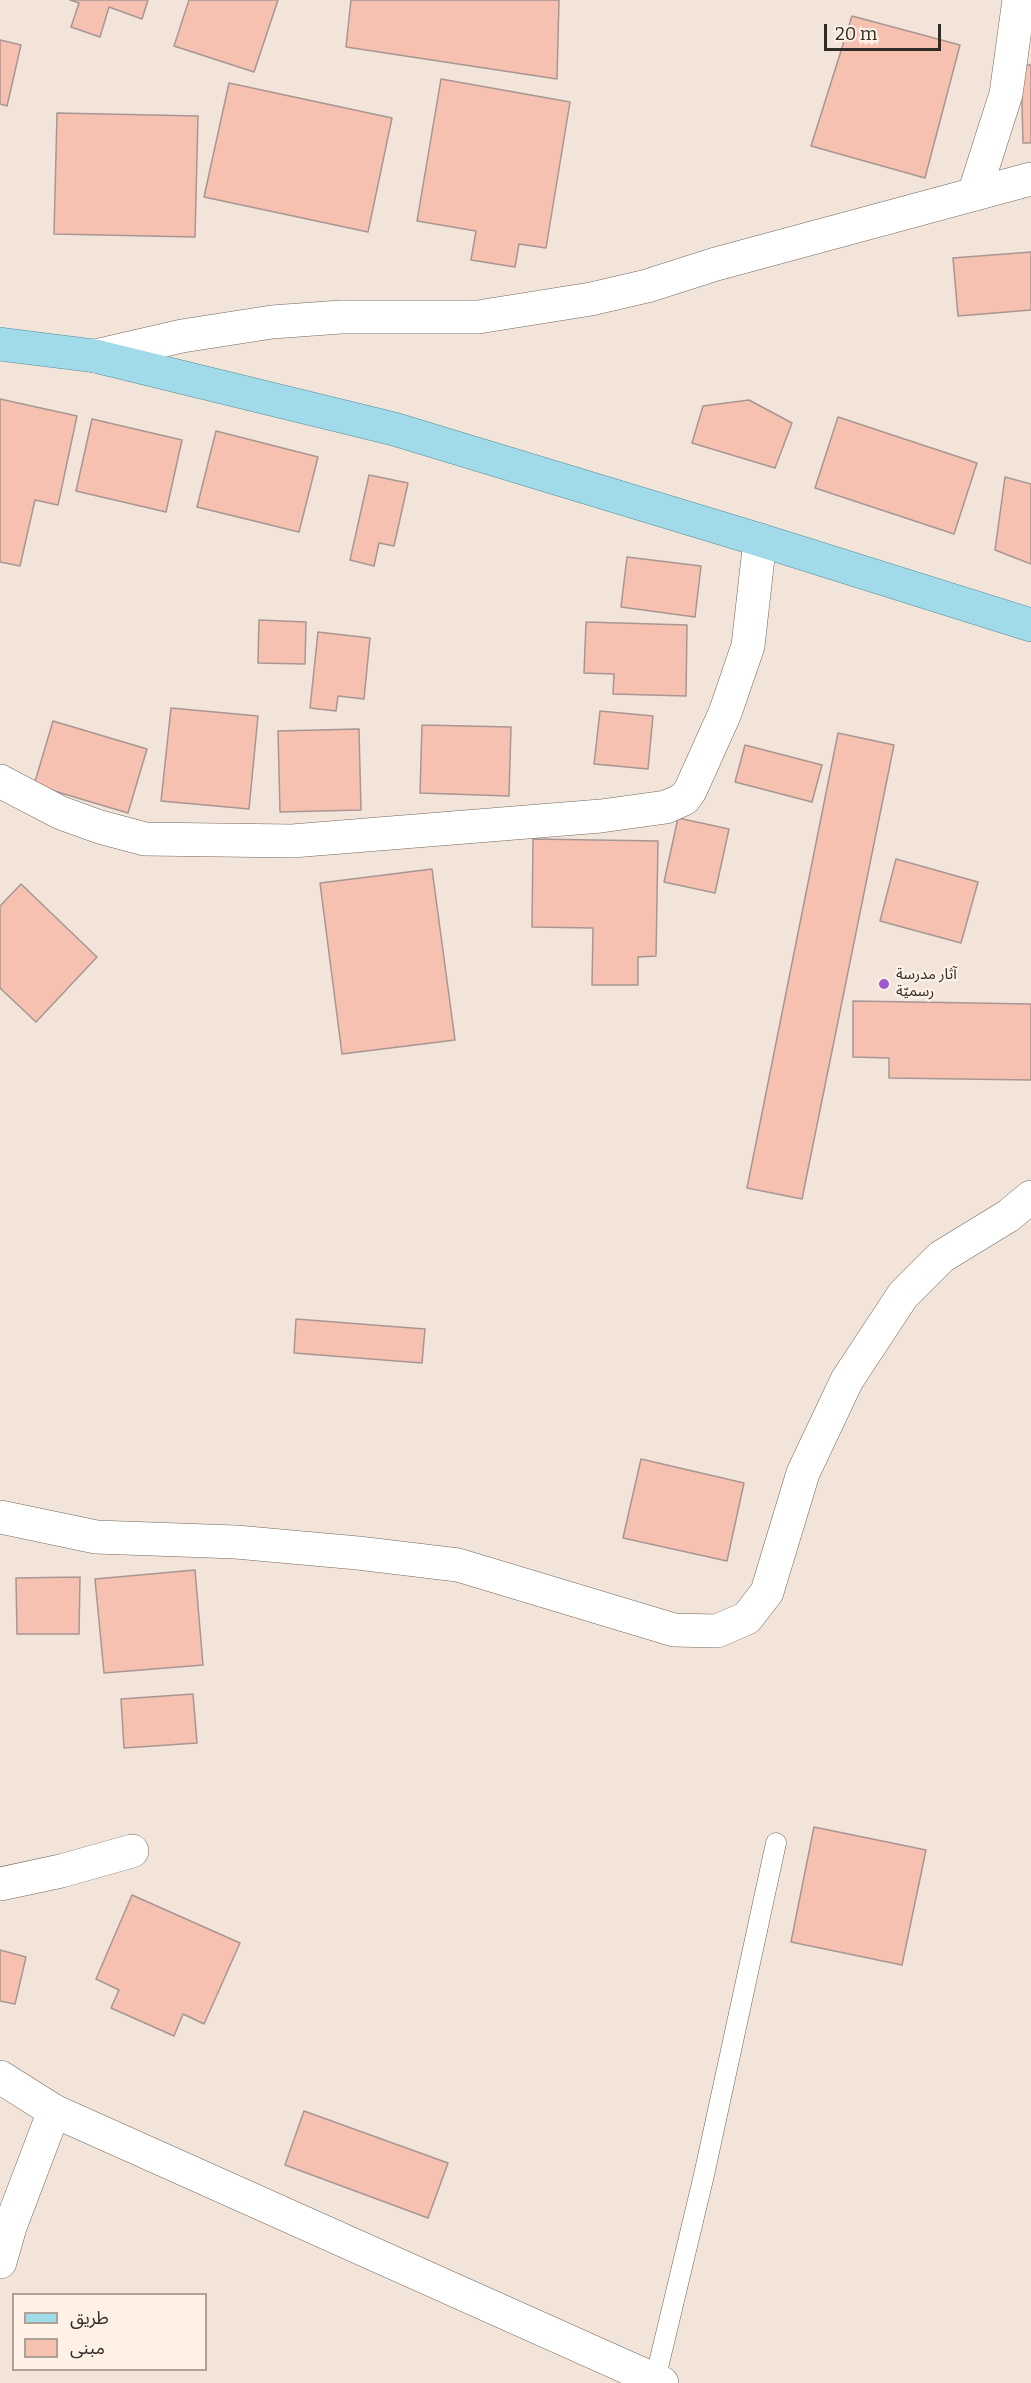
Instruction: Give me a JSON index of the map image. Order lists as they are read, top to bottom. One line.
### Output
{"places":["آثار مدرسة رسميّة"],"legend":["طريق","مبنى"],"scale_bar":"20 m"}
